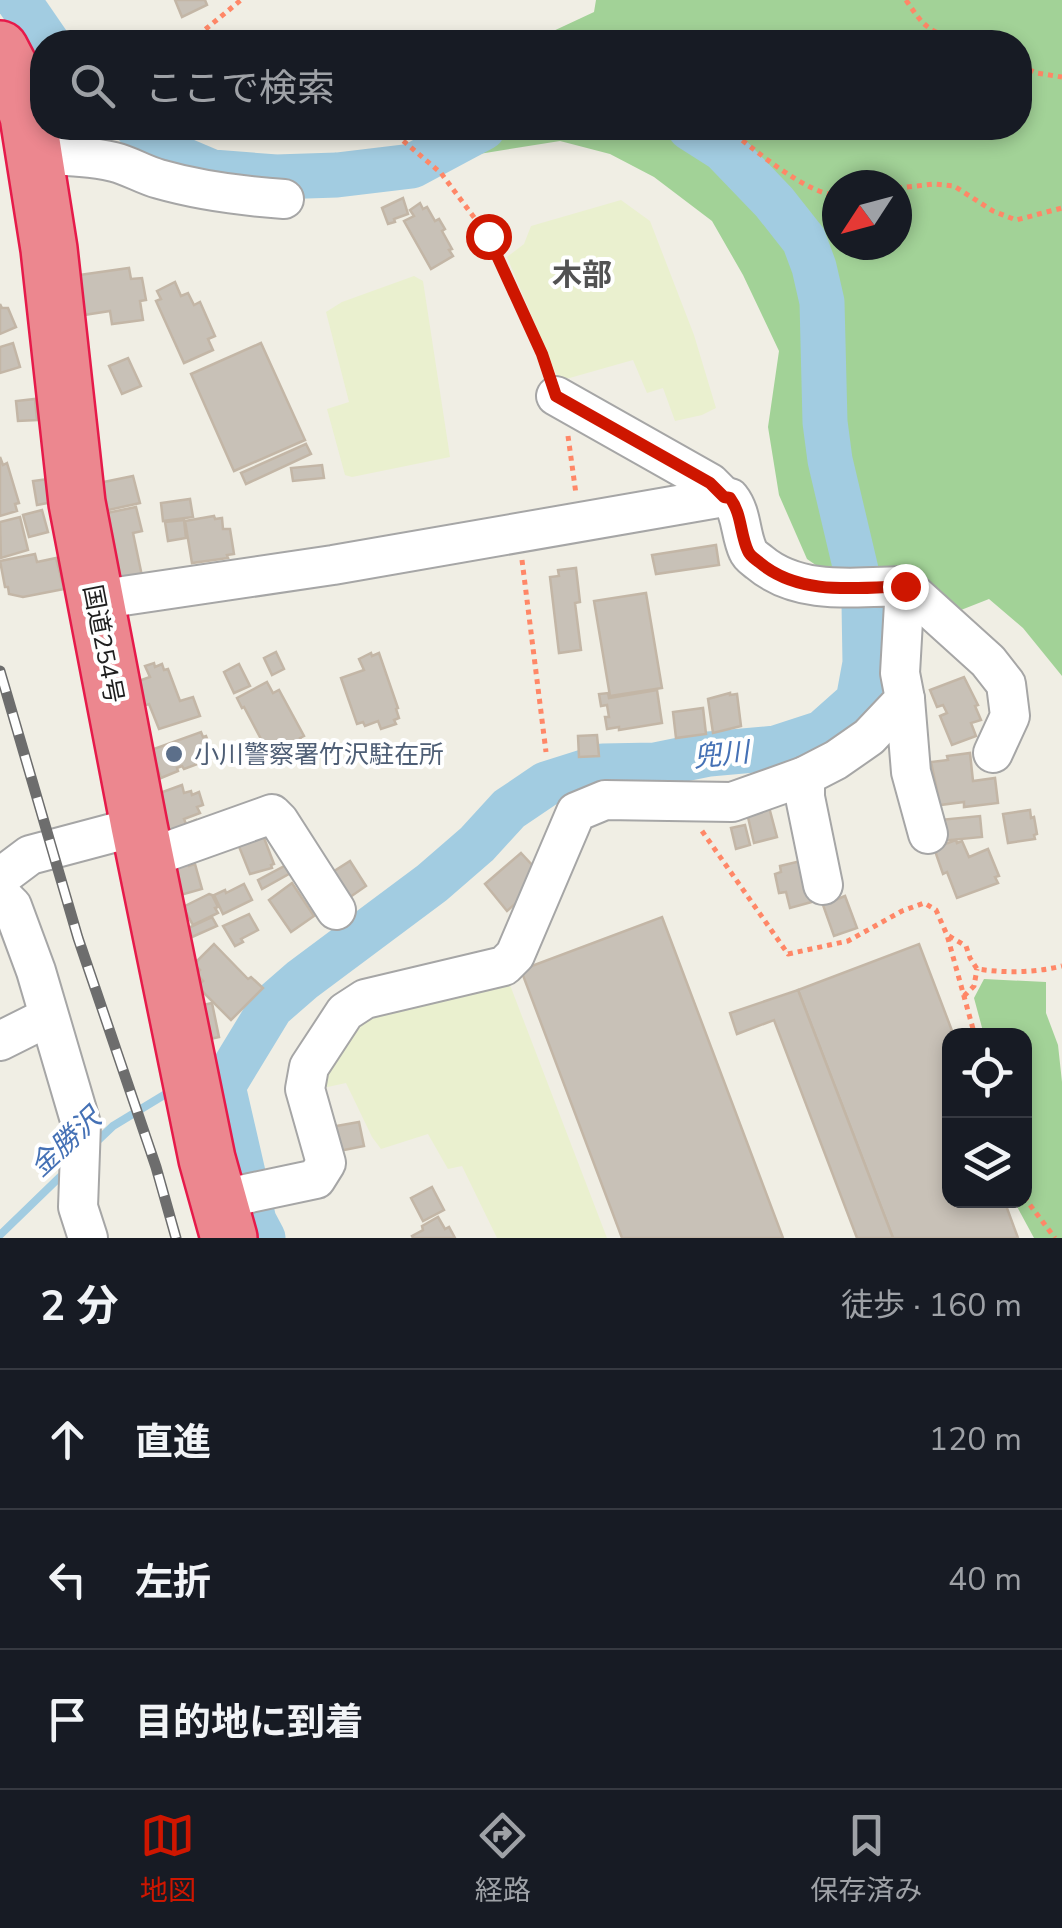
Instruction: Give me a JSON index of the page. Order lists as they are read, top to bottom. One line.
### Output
{"streets":{"highway":["国道254号"]},"districts":["木部"],"water":["兜川","金勝沢"],"places":["小川警察署竹沢駐在所"],"north":"bottom left","page":{"search":"ここで検索","heading":["2 分","徒歩 · 160 m"],"list":[["直進","120 m"],["左折","40 m"],"目的地に到着"],"nav":["地図","経路","保存済み"]}}
